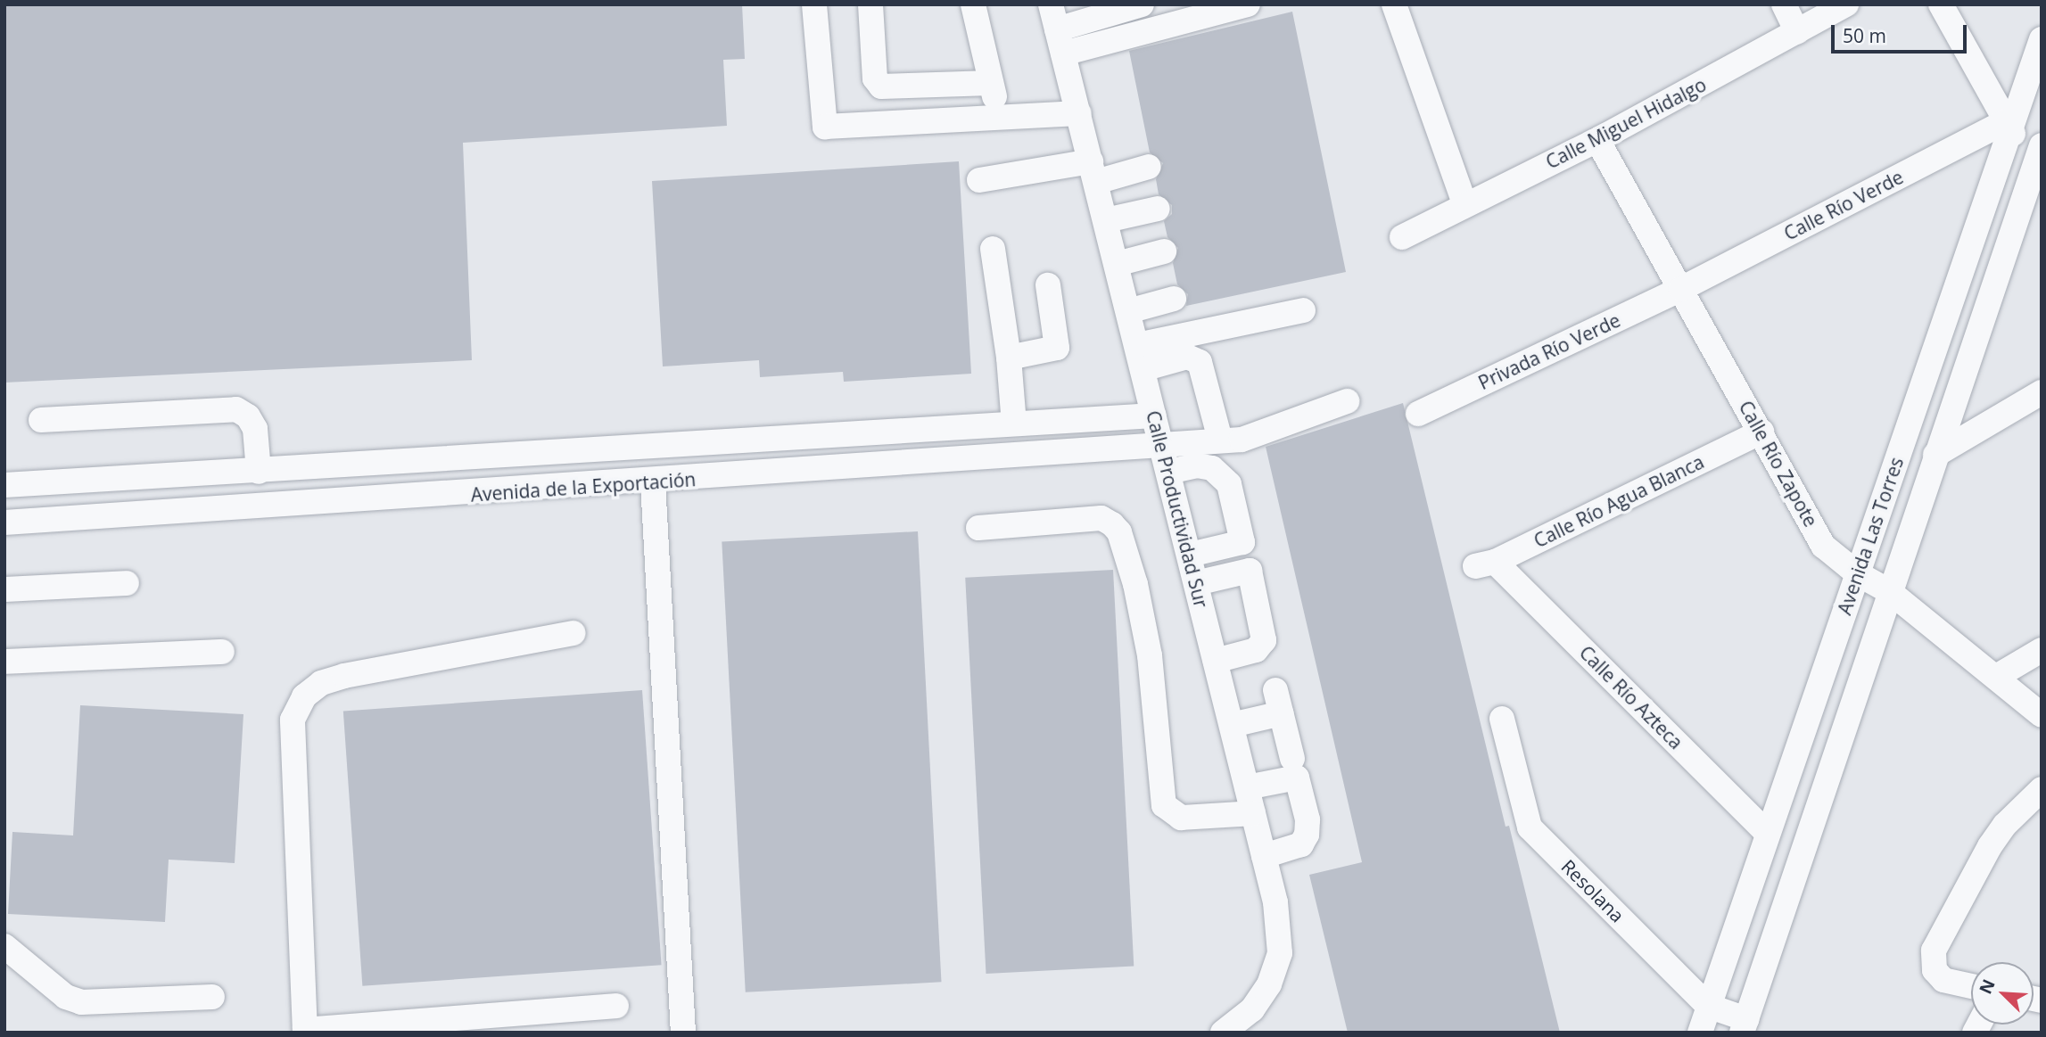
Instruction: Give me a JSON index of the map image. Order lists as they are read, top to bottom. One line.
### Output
{"streets":{"street":["Calle Miguel Hidalgo","Calle Río Verde","Privada Río Verde","Calle Río Zapote","Avenida de la Exportación","Calle Río Agua Blanca","Calle Productividad Sur","Avenida Las Torres","Calle Río Azteca","Resolana"]},"crossings":[["Calle Miguel Hidalgo","Calle Río Zapote"],["Calle Río Verde","Privada Río Verde"],["Calle Río Verde","Calle Río Zapote"],["Calle Río Verde","Avenida Las Torres"],["Privada Río Verde","Calle Río Zapote"],["Calle Río Zapote","Calle Río Agua Blanca"],["Calle Río Zapote","Avenida Las Torres"],["Avenida de la Exportación","Calle Productividad Sur"],["Calle Río Agua Blanca","Calle Río Azteca"],["Avenida Las Torres","Calle Río Azteca"],["Avenida Las Torres","Resolana"]],"scale_bar":"50 m","north":"top left"}
